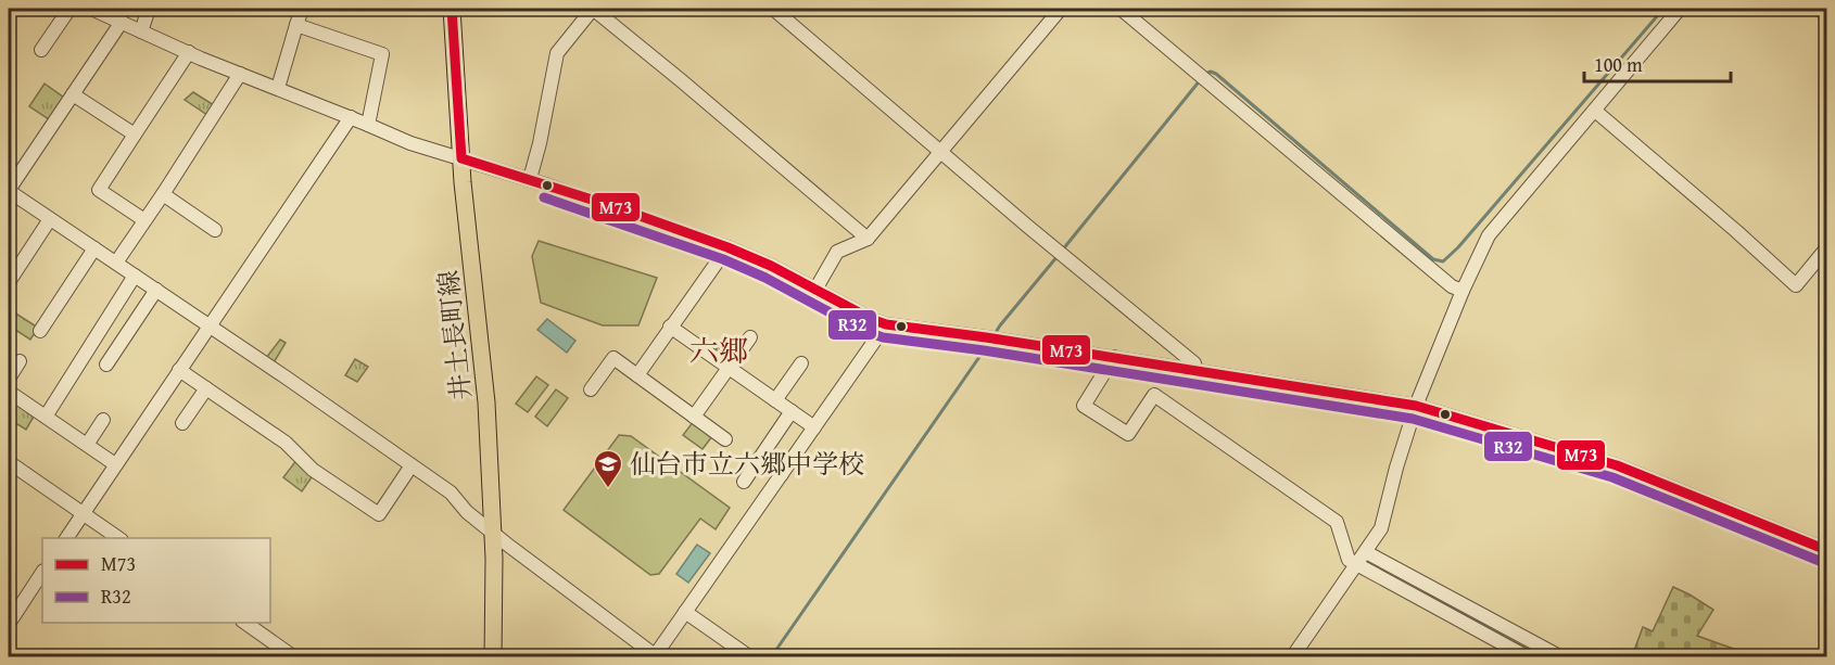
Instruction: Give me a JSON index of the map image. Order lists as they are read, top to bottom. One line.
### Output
{"streets":{"main road":["井土長町線"]},"districts":["六郷"],"places":{"school or university":["仙台市立六郷中学校"]},"lines":["transit line M73","transit line R32"],"legend":["M73","R32"],"scale_bar":"100 m"}
